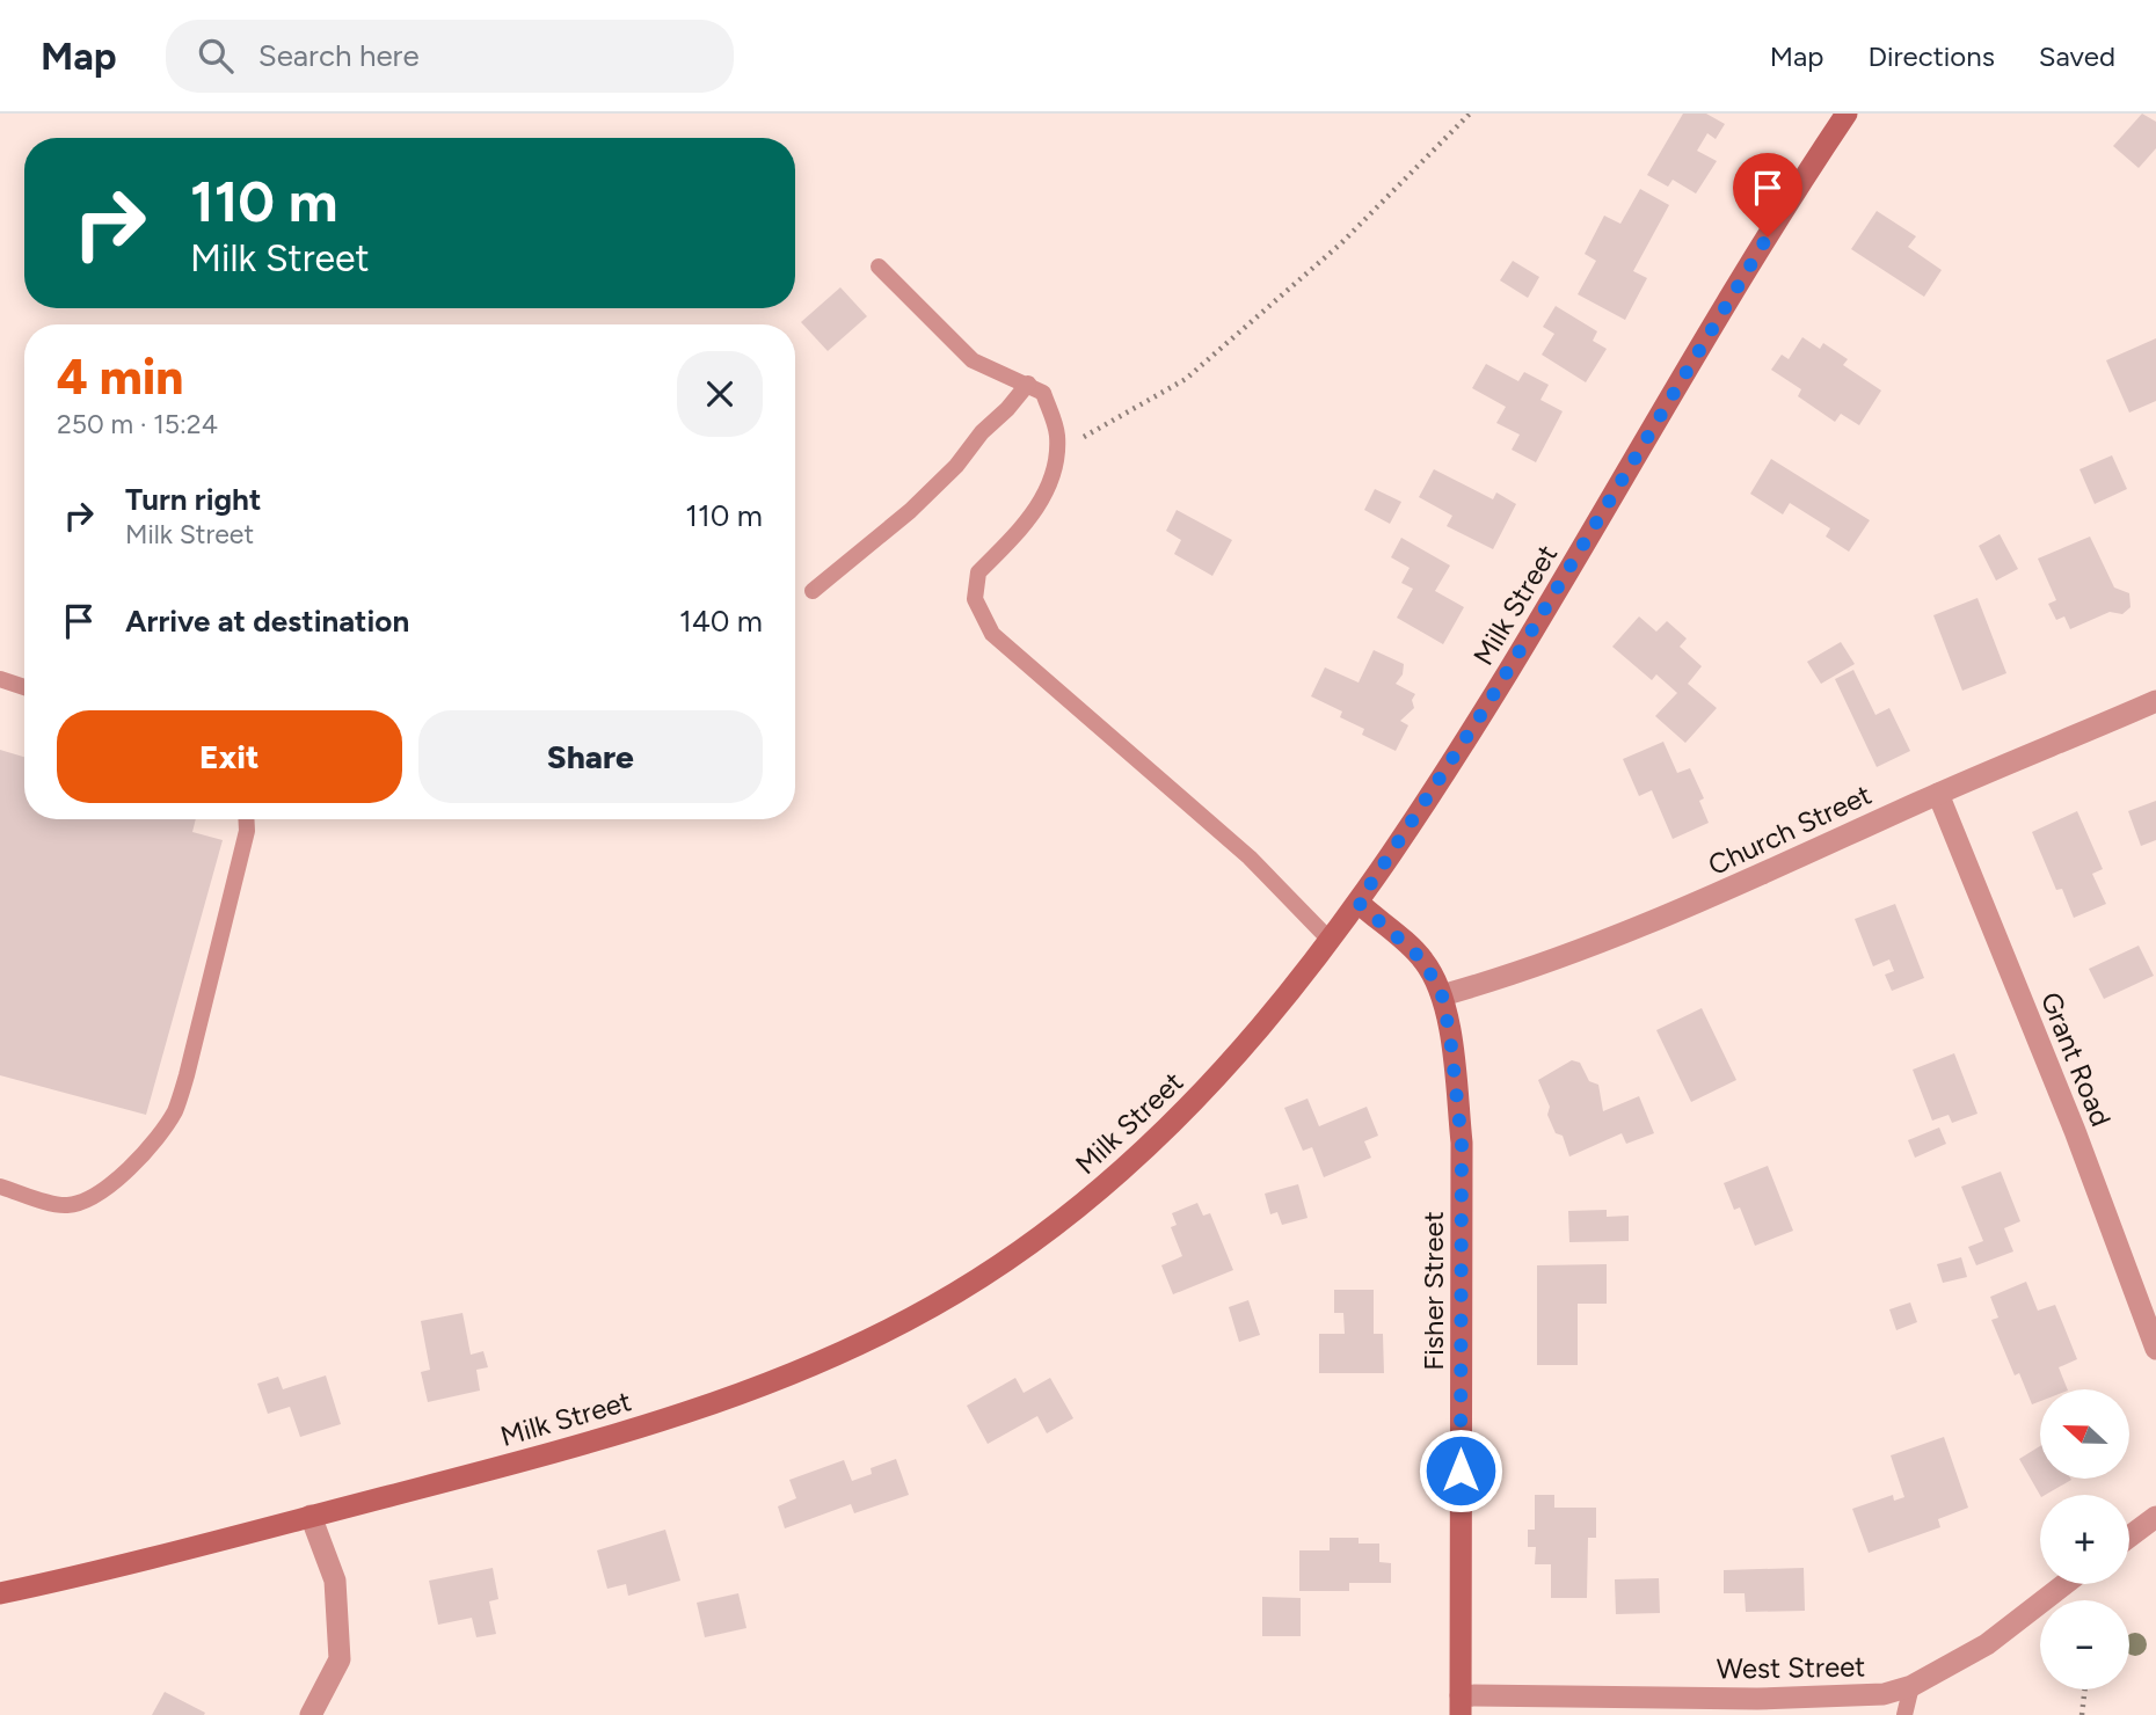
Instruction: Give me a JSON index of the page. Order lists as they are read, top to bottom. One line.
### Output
{"streets":{"main road":["Milk Street","Fisher Street"],"street":["Church Street","Grant Road","West Street"]},"crossings":[["Milk Street","Fisher Street"],["Church Street","Grant Road"],["Church Street","Fisher Street"],["Fisher Street","West Street"]],"north":"left","page":{"header":"Map","search":"Search here","nav":["Map","Directions","Saved"],"turn":["110 m","Milk Street"],"heading":["4 min","250 m · 15:24"],"list":[{"name":"Turn right","note":"Milk Street","value":"110 m"},{"name":"Arrive at destination","value":"140 m"}],"buttons":["Exit","Share"],"map_buttons":["+","−"]}}
